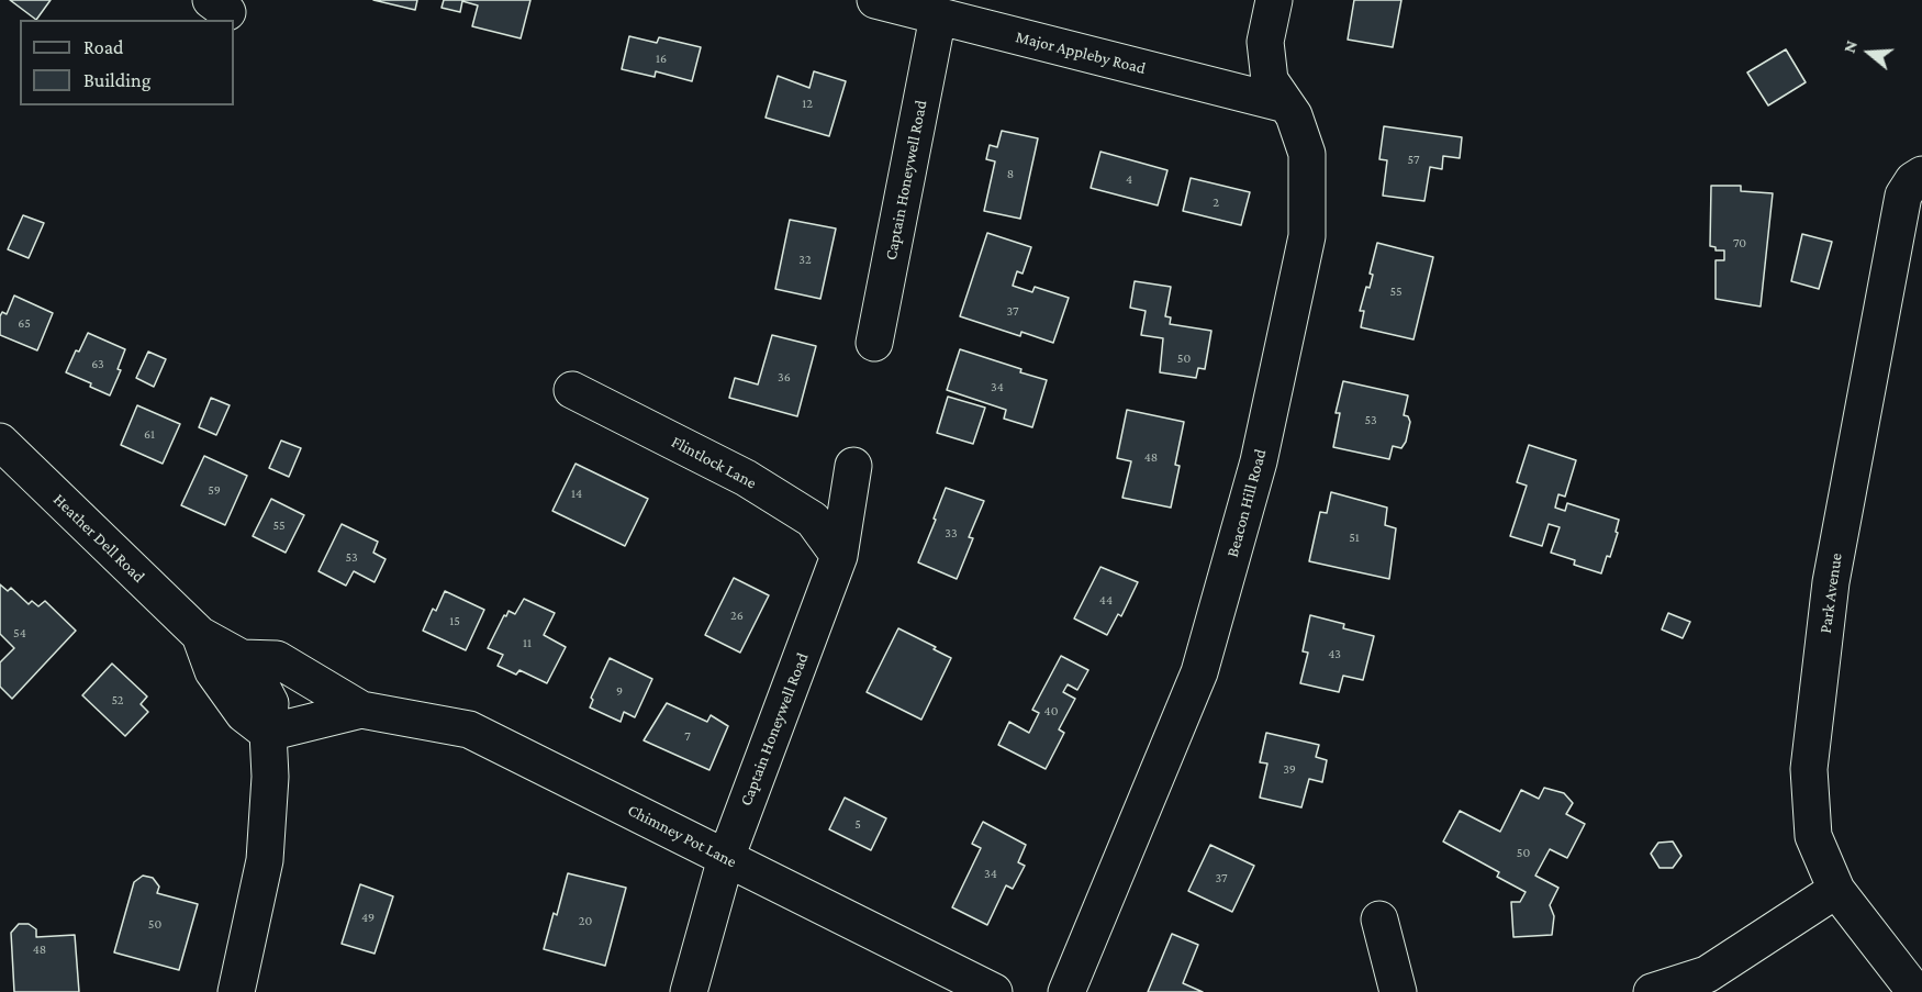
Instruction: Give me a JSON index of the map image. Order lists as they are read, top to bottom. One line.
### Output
{"streets":{"street":["Major Appleby Road","Captain Honeywell Road","Flintlock Lane","Beacon Hill Road","Heather Dell Road","Park Avenue","Chimney Pot Lane"]},"crossings":[["Major Appleby Road","Captain Honeywell Road"],["Major Appleby Road","Beacon Hill Road"],["Captain Honeywell Road","Flintlock Lane"],["Captain Honeywell Road","Chimney Pot Lane"],["Heather Dell Road","Chimney Pot Lane"]],"house_numbers":["16","12","57","8","4","2","70","32","55","37","65","50","63","36","34","53","61","48","59","14","55","33","51","53","44","26","15","54","11","43","9","52","40","7","39","5","50","34","37","49","20","50","48"],"legend":["Road","Building"],"north":"left"}
